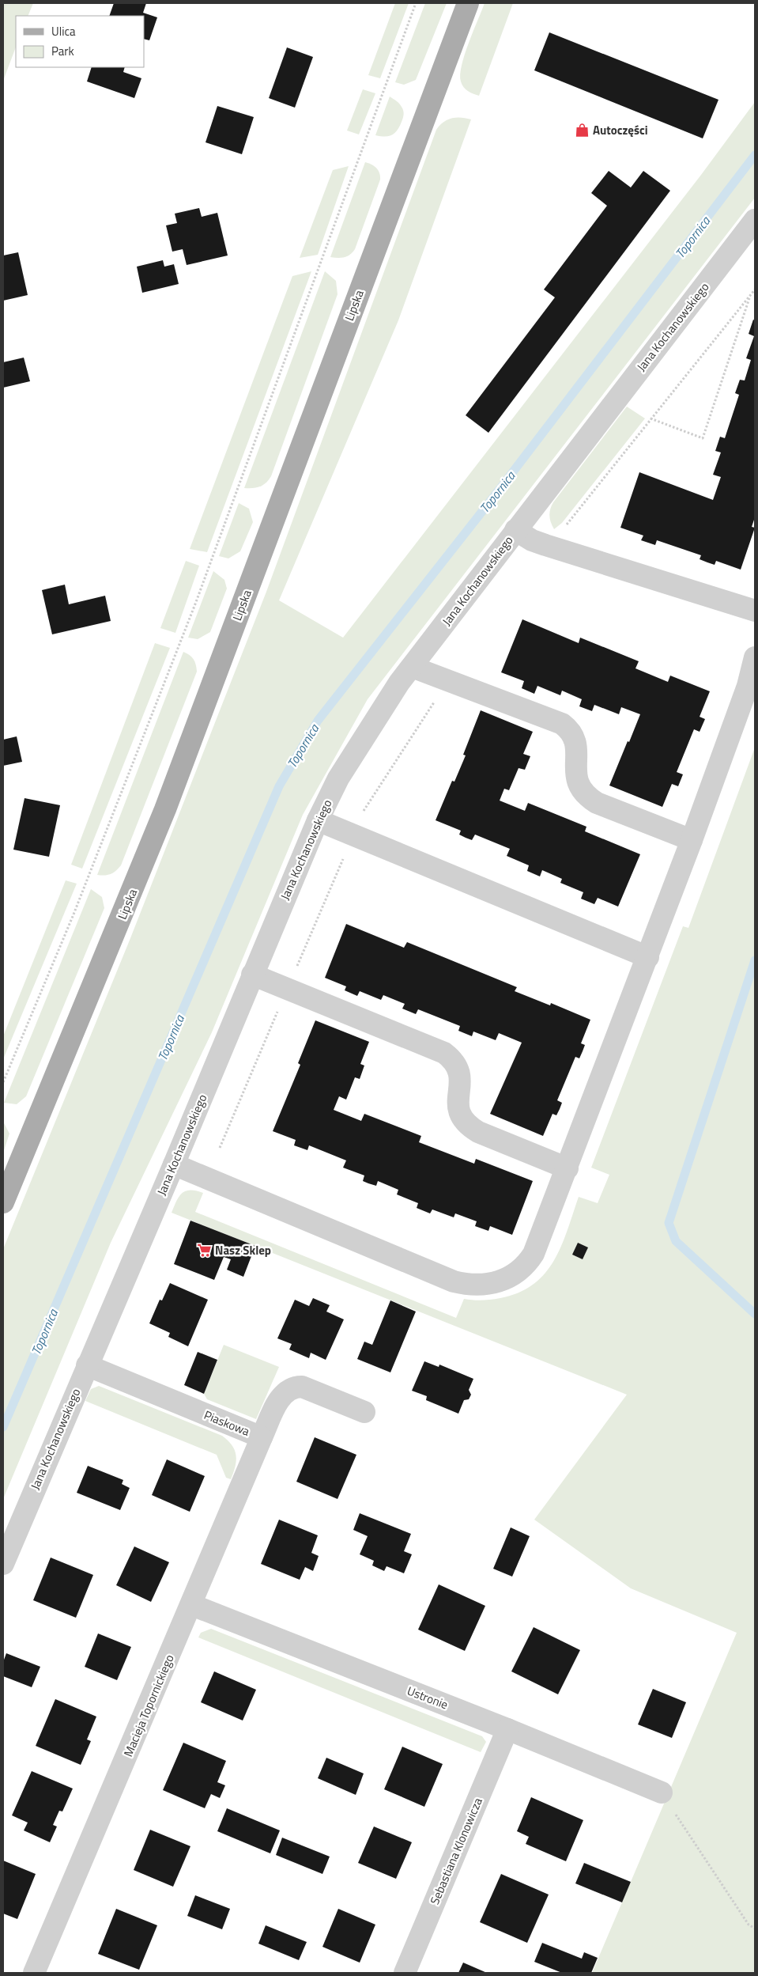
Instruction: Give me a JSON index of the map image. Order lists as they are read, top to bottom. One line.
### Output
{"streets":{"main road":["Lipska"],"street":["Jana Kochanowskiego","Piaskowa","Ustronie","Macieja Topornickiego","Sebastiana Klonowicza"]},"crossings":[["Jana Kochanowskiego","Piaskowa"],["Piaskowa","Macieja Topornickiego"],["Ustronie","Macieja Topornickiego"],["Ustronie","Sebastiana Klonowicza"]],"water":["Topornica"],"places":{"shop":["Autoczęści"],"supermarket":["Nasz Sklep"]},"legend":["Ulica","Park"]}
